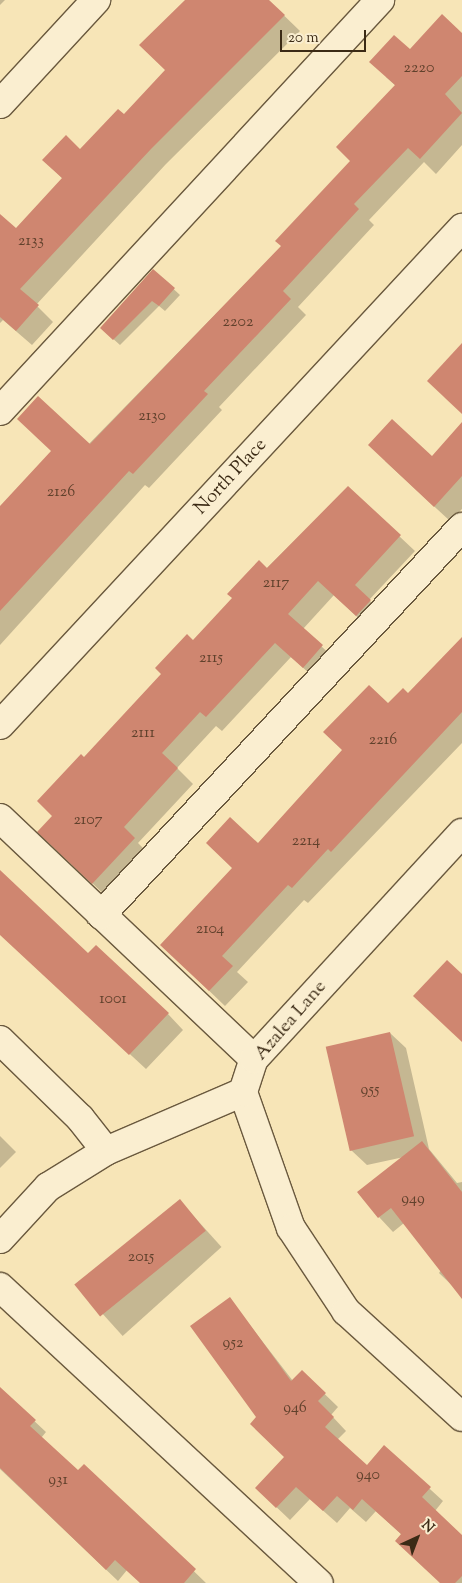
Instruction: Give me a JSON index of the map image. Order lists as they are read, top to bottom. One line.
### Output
{"streets":{"street":["North Place","Azalea Lane"]},"house_numbers":["2220","2133","2202","2130","2126","2117","2115","2111","2216","2107","2214","2104","1001","955","949","2015","952","946","940","931"],"scale_bar":"20 m","north":"top right"}
